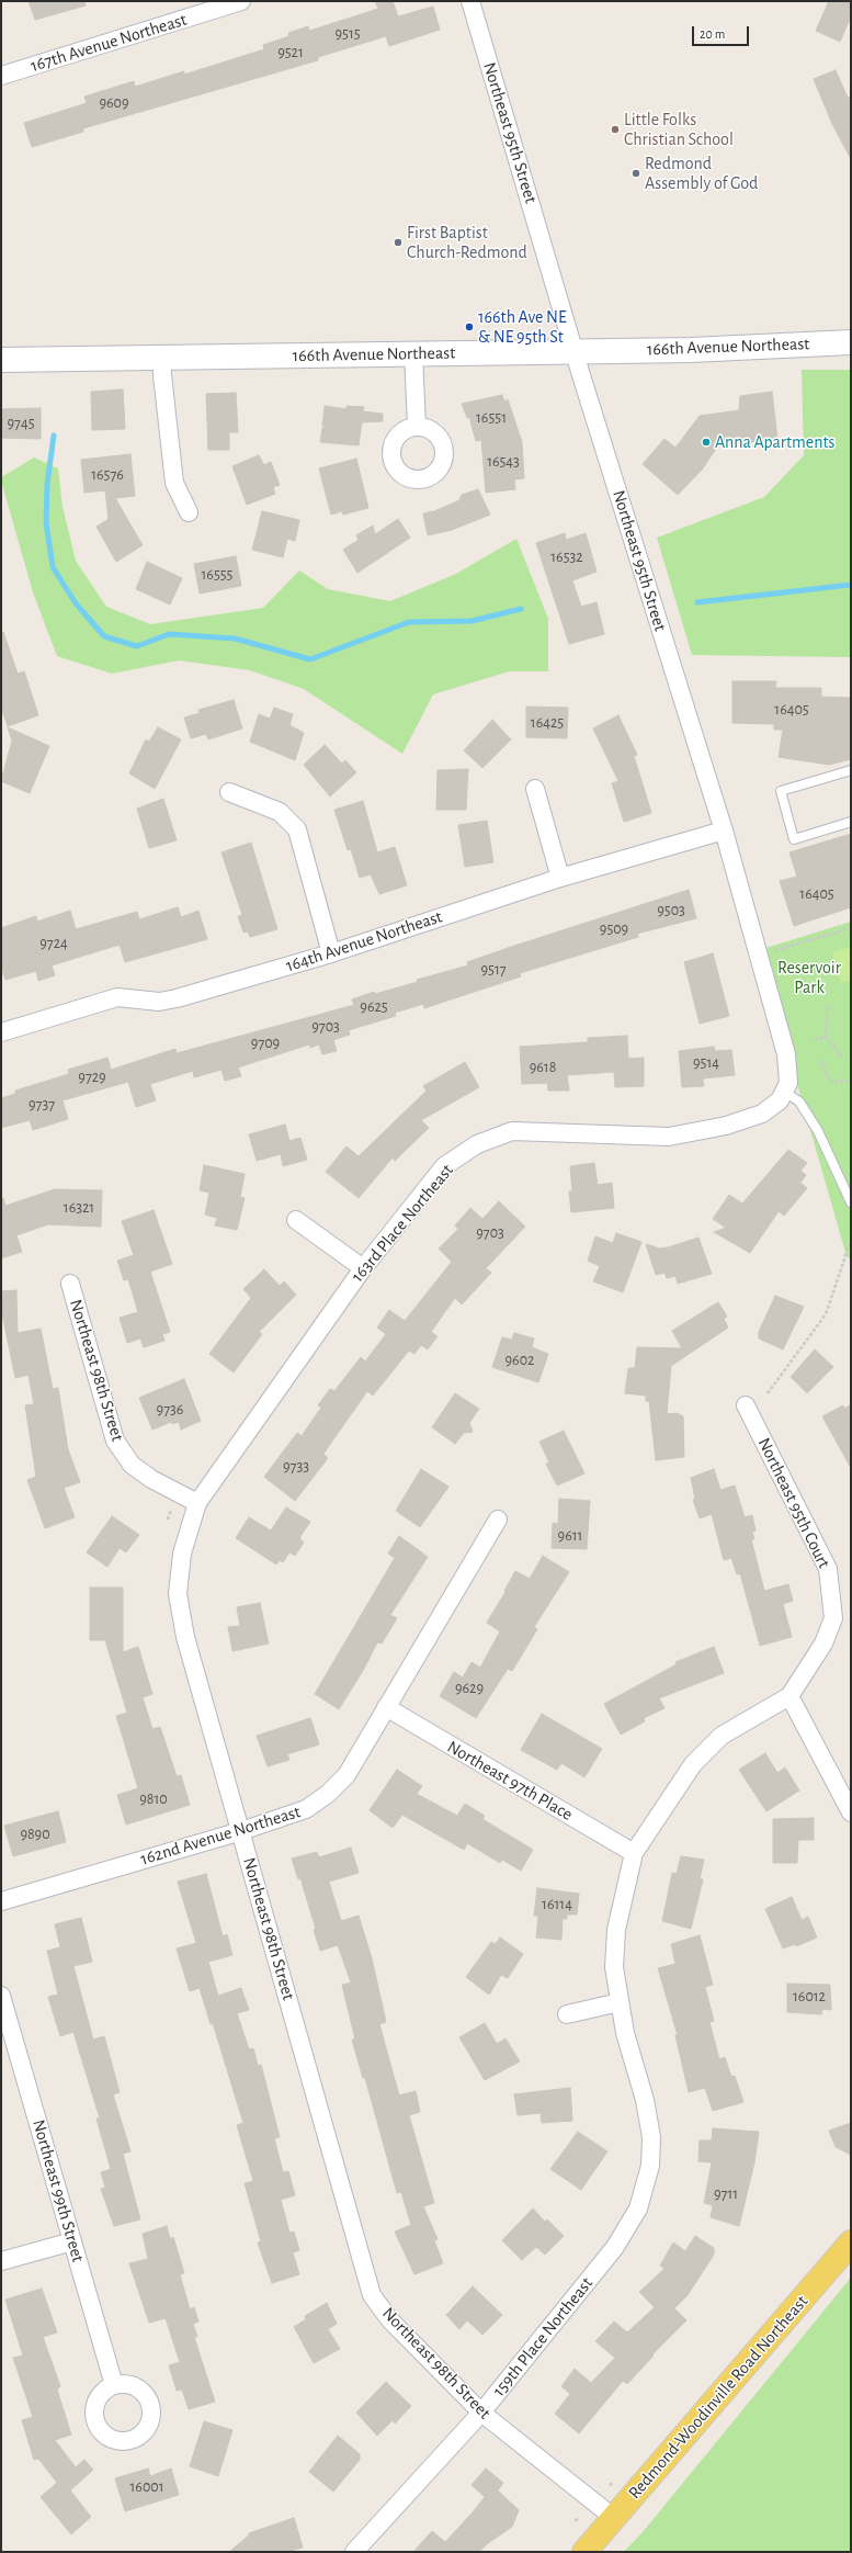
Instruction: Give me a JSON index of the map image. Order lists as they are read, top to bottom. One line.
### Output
{"streets":{"main road":["Redmond-Woodinville Road Northeast"],"street":["167th Avenue Northeast","Northeast 95th Street","166th Avenue Northeast","164th Avenue Northeast","163rd Place Northeast","Northeast 98th Street","Northeast 95th Court","Northeast 97th Place","162nd Avenue Northeast","Northeast 99th Street","159th Place Northeast"]},"crossings":[["Northeast 95th Street","166th Avenue Northeast"],["Northeast 95th Street","164th Avenue Northeast"],["Northeast 95th Street","163rd Place Northeast"],["163rd Place Northeast","Northeast 98th Street"],["Northeast 98th Street","162nd Avenue Northeast"],["Northeast 98th Street","159th Place Northeast"],["Northeast 98th Street","Redmond-Woodinville Road Northeast"],["Northeast 97th Place","162nd Avenue Northeast"],["Northeast 97th Place","159th Place Northeast"]],"parks":["Reservoir Park"],"places":["Little Folks Christian School","Redmond Assembly of God","First Baptist Church-Redmond","166th Ave NE & NE 95th St","Anna Apartments"],"house_numbers":["9515","9521","9609","16551","9745","16543","16576","16532","16555","16405","16425","16405","9503","9509","9724","9517","9625","9703","9709","9514","9618","9729","9737","16321","9703","9602","9736","9733","9611","9629","9810","9890","16114","16012","9711","16001"],"scale_bar":"20 m"}
